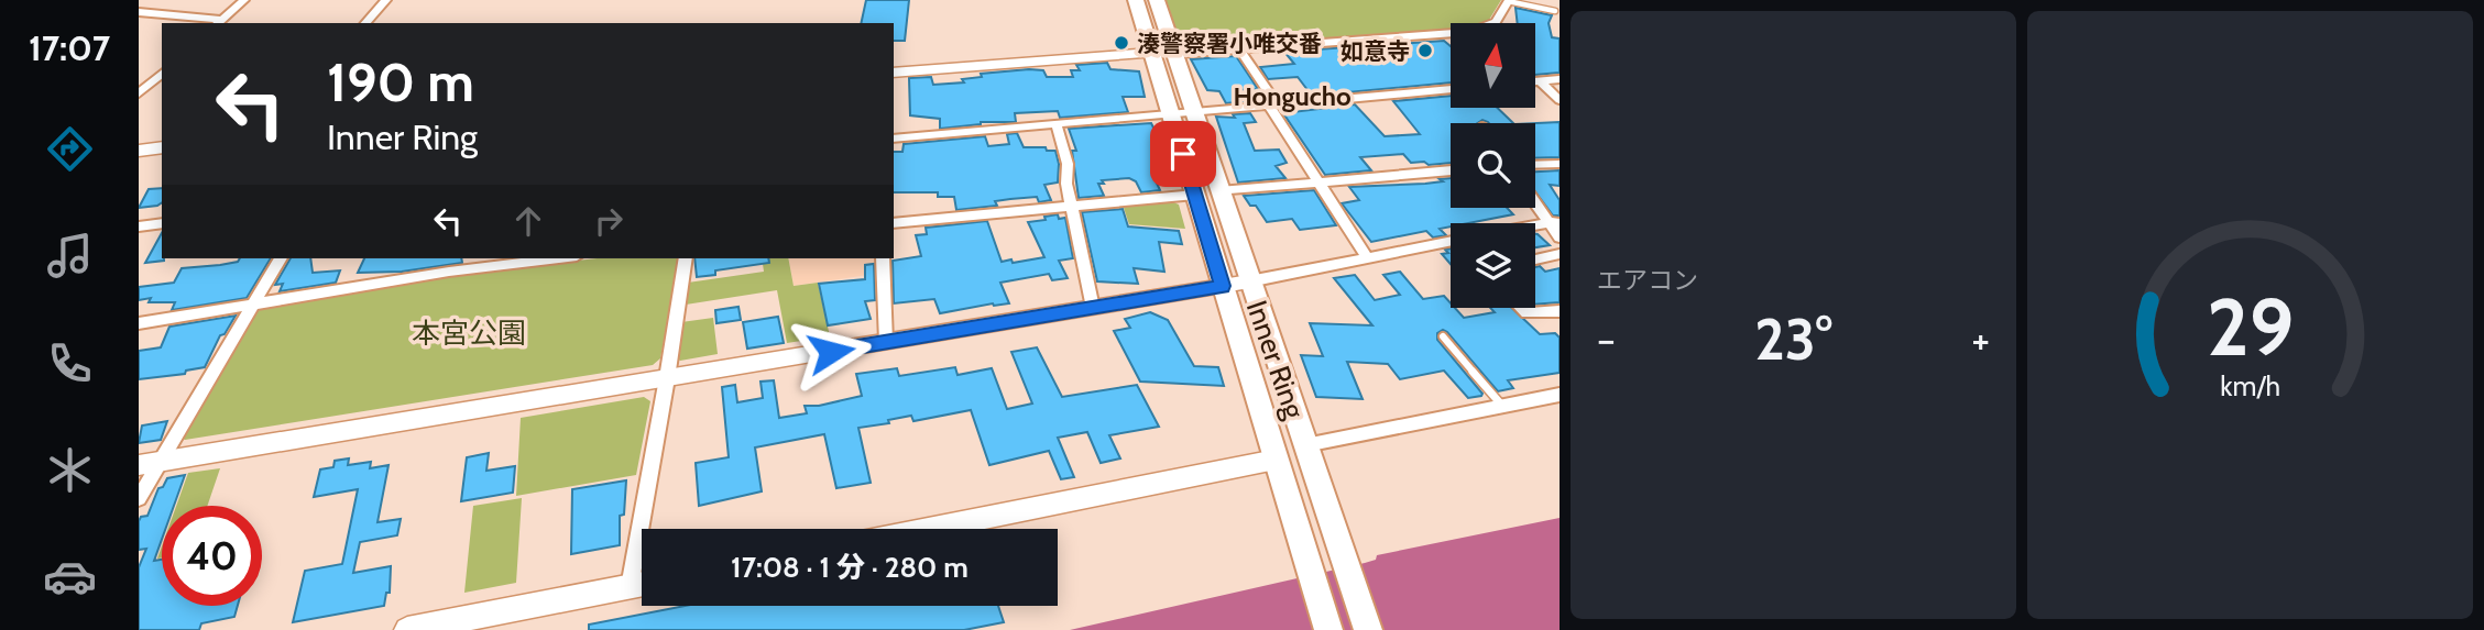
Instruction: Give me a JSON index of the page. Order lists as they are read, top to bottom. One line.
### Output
{"streets":{"main road":["Inner Ring"]},"districts":["Hongucho"],"parks":["本宮公園"],"places":["湊警察署小唯交番","如意寺"],"north":"top","page":{"tabs":"17:07","tile":"エアコン","turn":["190 m","Inner Ring"],"heat":["−","23°","+"],"limit":"40","trip":"17:08 · 1 分 · 280 m","gauge":["29","km/h"]}}
